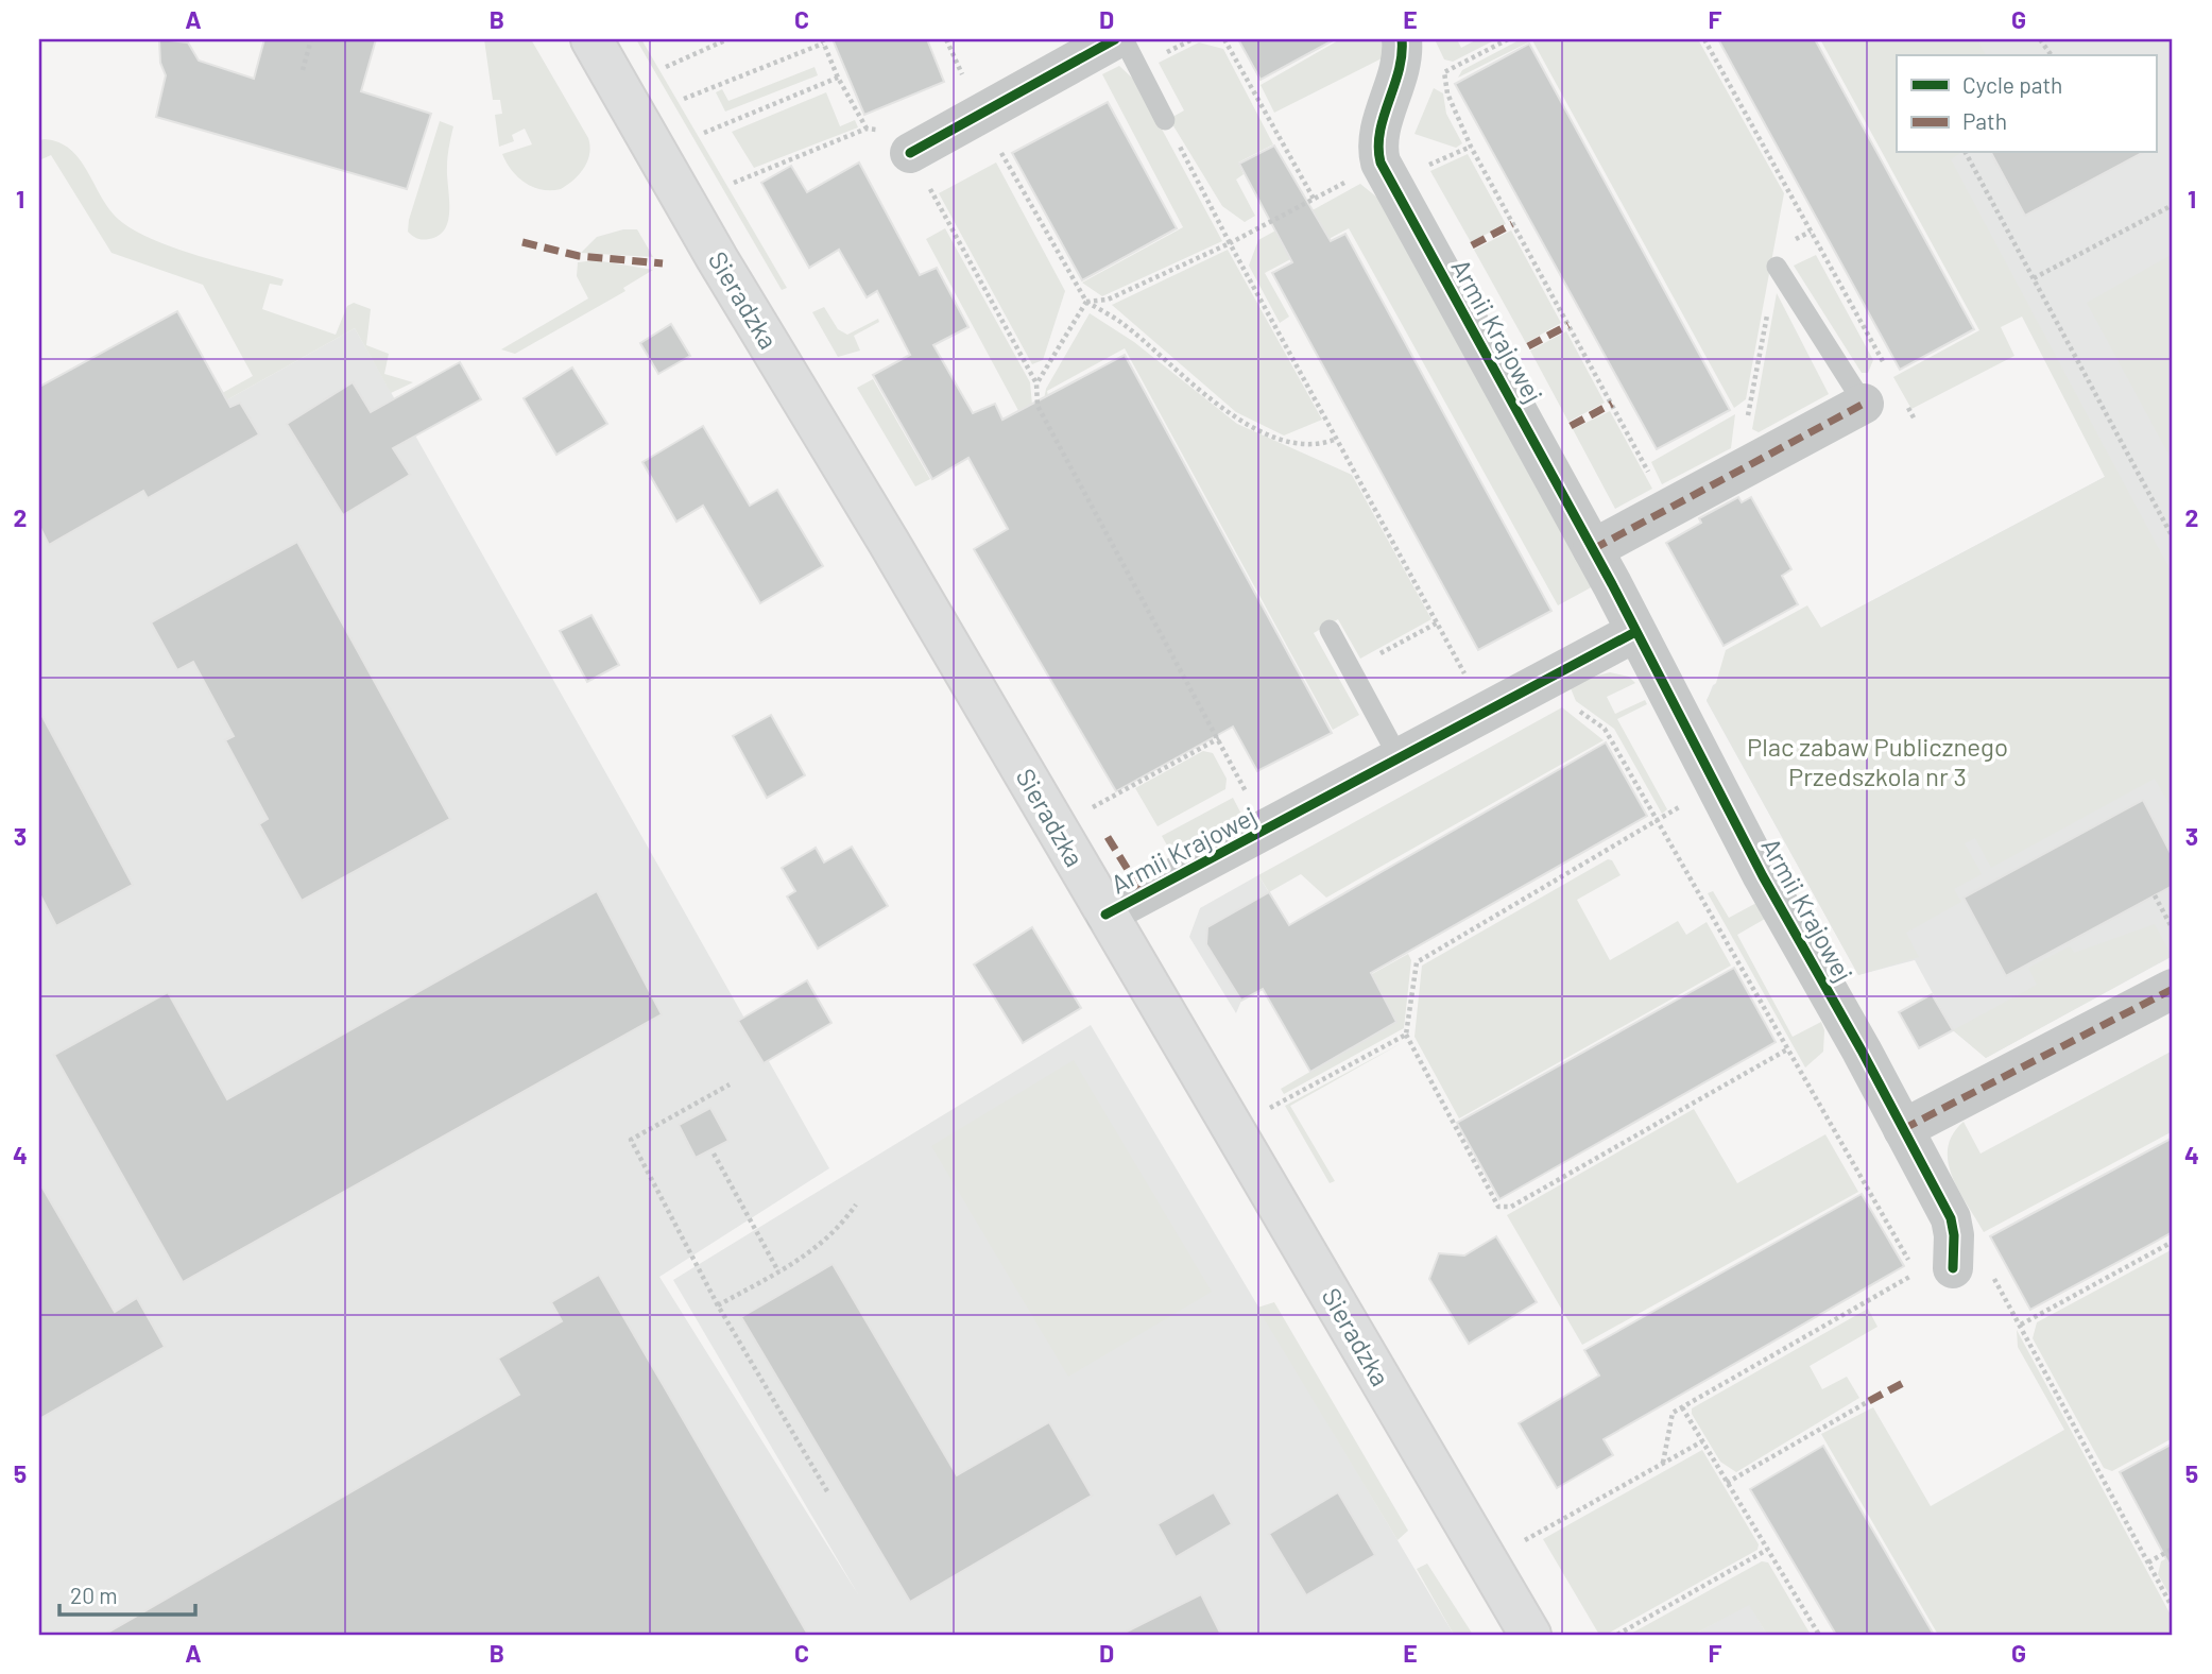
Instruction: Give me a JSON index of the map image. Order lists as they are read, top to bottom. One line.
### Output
{"streets":{"main road":["Sieradzka"],"street":["Armii Krajowej"]},"crossings":[["Sieradzka","Armii Krajowej"]],"parks":["Plac zabaw Publicznego Przedszkola nr 3"],"legend":["Cycle path","Path"],"scale_bar":"20 m","grid":{"columns":["A","B","C","D","E","F","G"],"rows":["1","2","3","4","5"]}}
